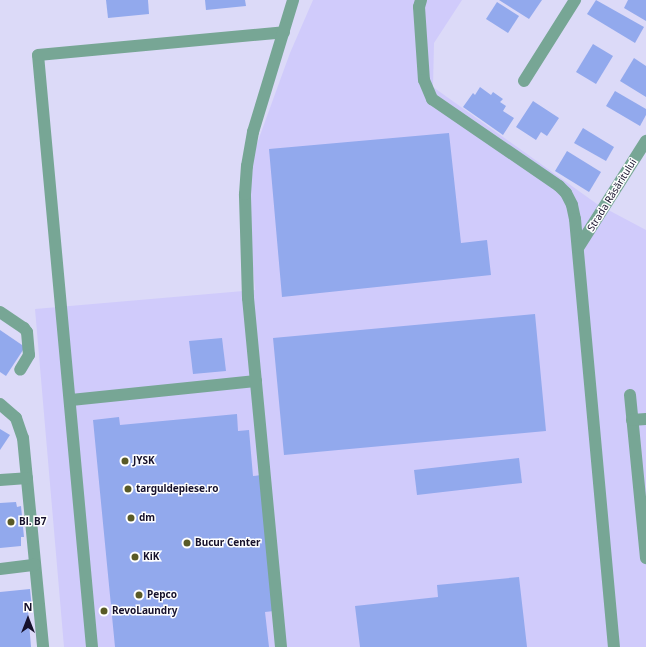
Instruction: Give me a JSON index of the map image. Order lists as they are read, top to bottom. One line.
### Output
{"streets":{"street":["Strada Răsăritului"]},"places":["JYSK","targuldepiese.ro","dm","Bl. B7","Bucur Center","KiK","Pepco","RevoLaundry"],"north":"top"}
